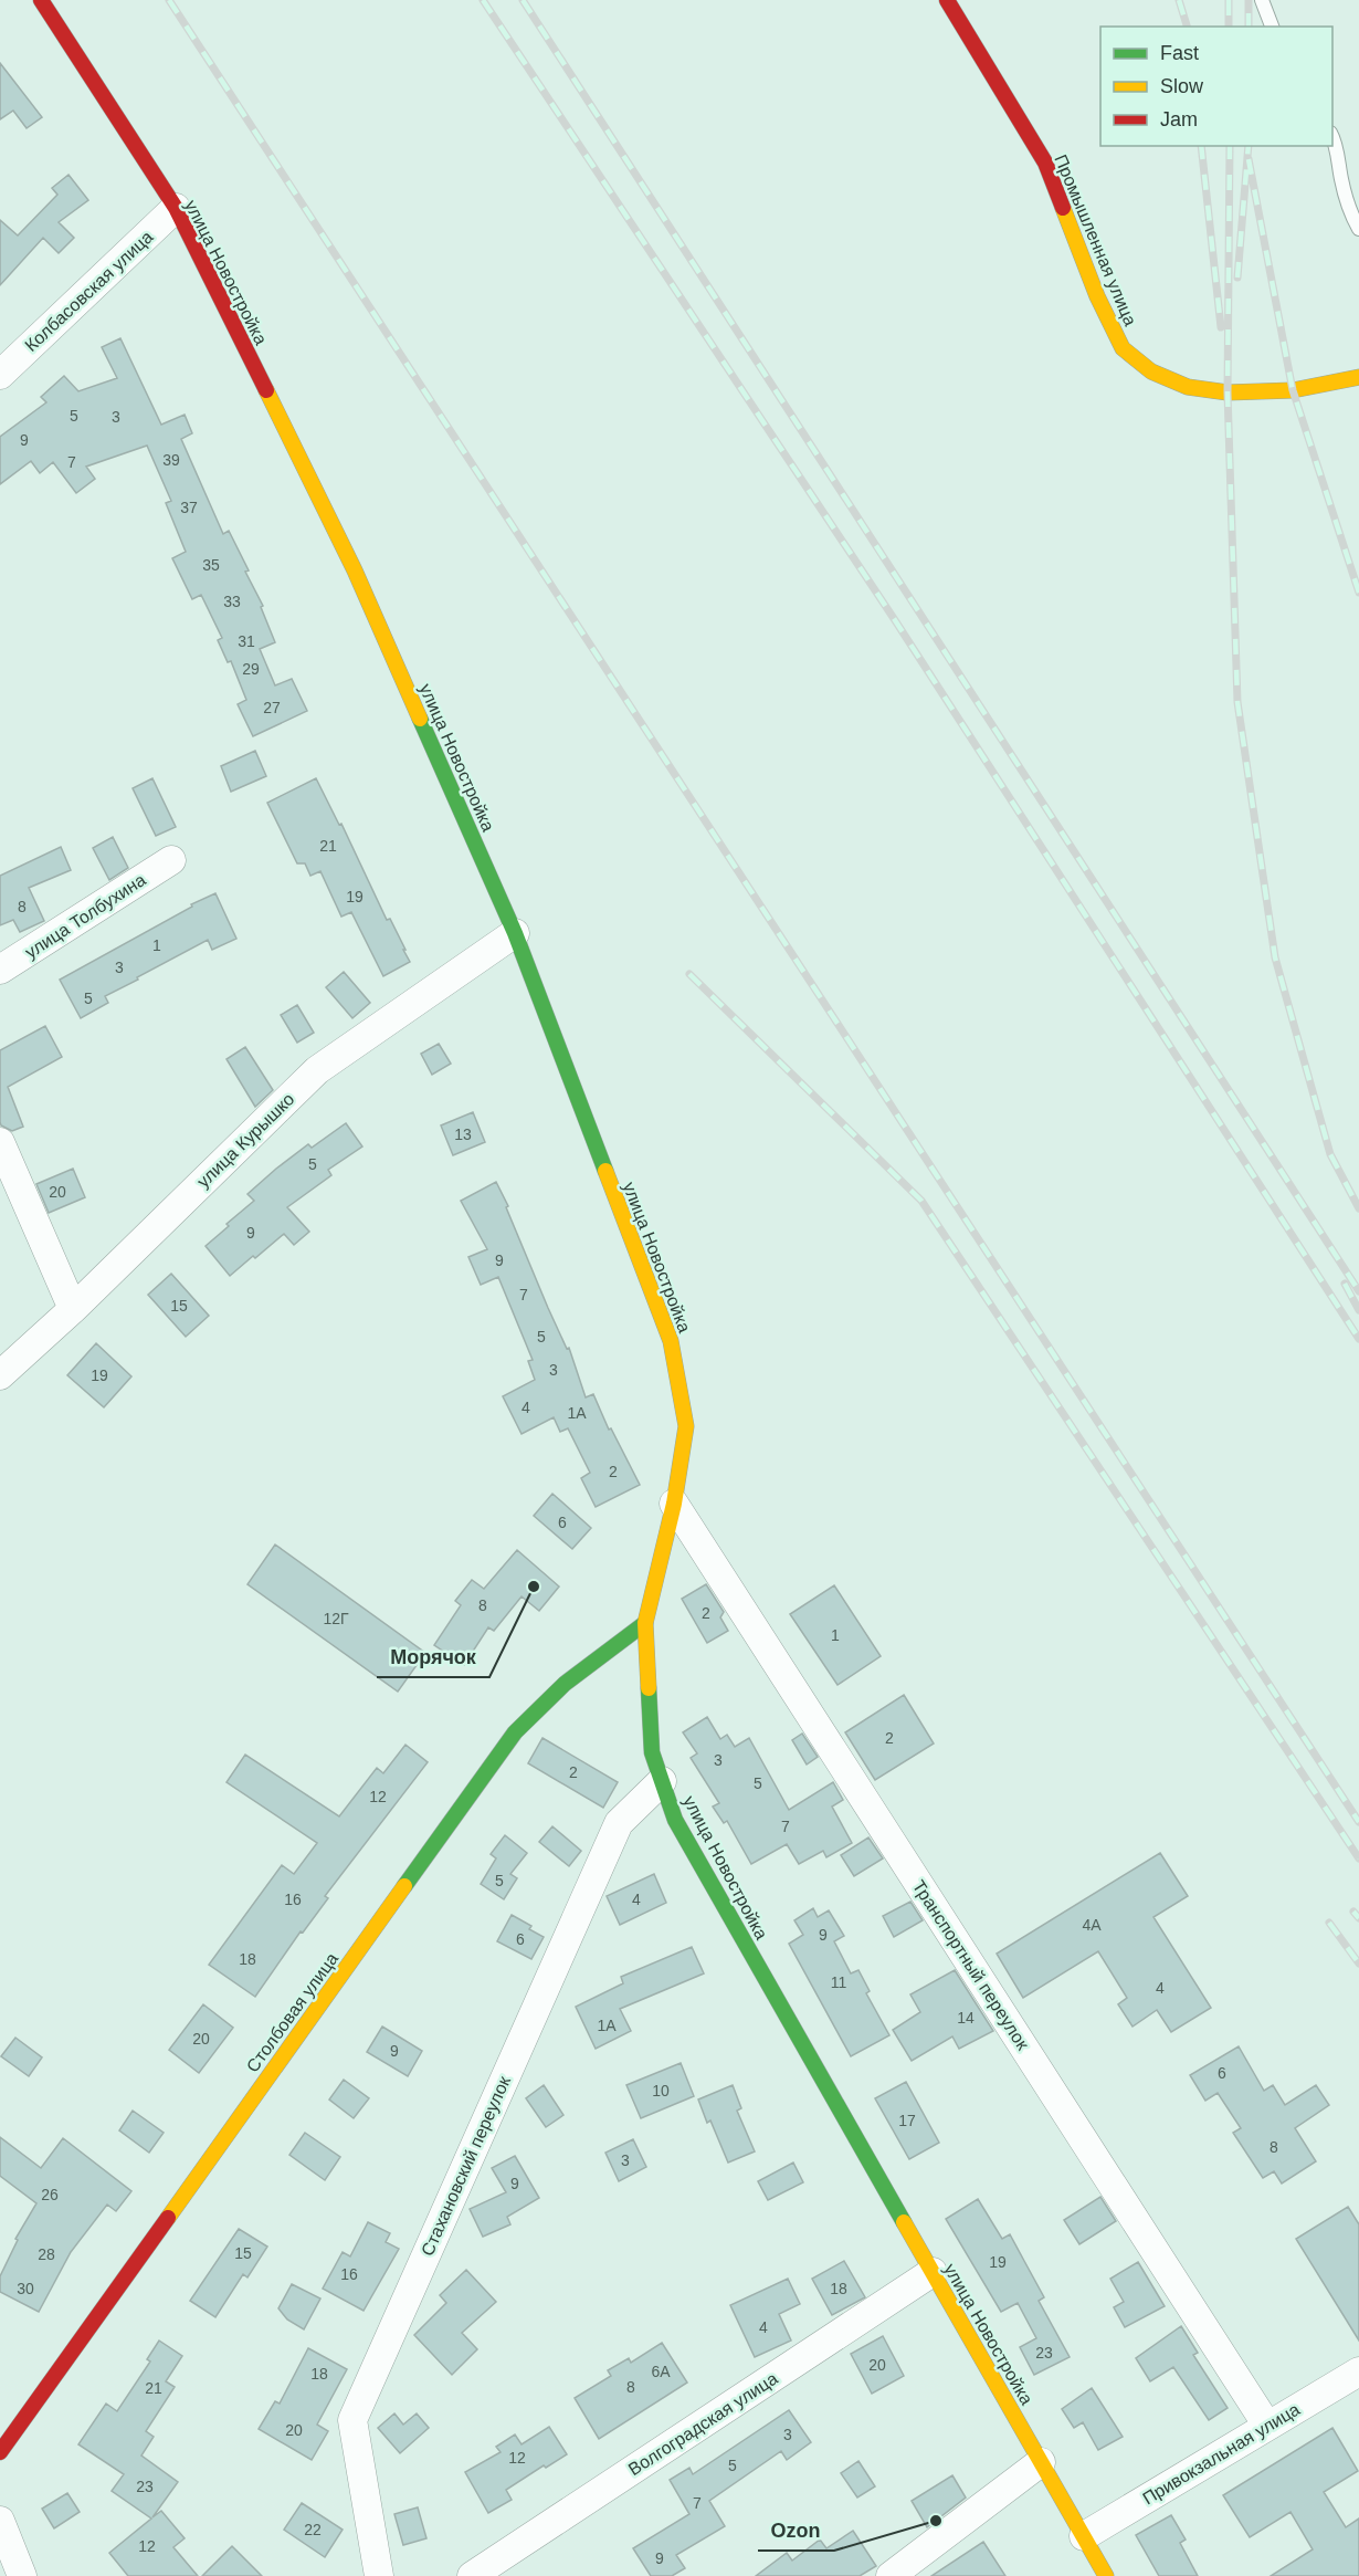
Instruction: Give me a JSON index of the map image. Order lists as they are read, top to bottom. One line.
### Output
{"streets":{"main road":["Промышленная улица","улица Новостройка","Столбовая улица"],"street":["Колбасовская улица","улица Толбухина","улица Курышко","Транспортный переулок","Стахановский переулок","Волгоградская улица","Привокзальная улица"]},"crossings":[["улица Новостройка","Колбасовская улица"],["улица Новостройка","улица Курышко"],["улица Новостройка","Транспортный переулок"],["улица Новостройка","Столбовая улица"],["улица Новостройка","Стахановский переулок"],["улица Новостройка","Волгоградская улица"],["улица Новостройка","Привокзальная улица"],["Транспортный переулок","Привокзальная улица"]],"places":["Морячок","Ozon"],"house_numbers":["5","3","9","39","7","37","35","33","31","29","27","21","19","8","1","3","5","13","5","20","9","9","7","15","5","3","19","4","1А","2","6","8","2","12Г","1","2","3","2","5","12","7","5","16","4","4А","9","6","18","11","4","14","1А","20","9","6","10","17","8","3","9","26","15","28","19","16","30","18","4","23","20","6А","18","8","21","20","3","12","5","23","7","22","12","9"],"legend":["Fast","Slow","Jam"]}
